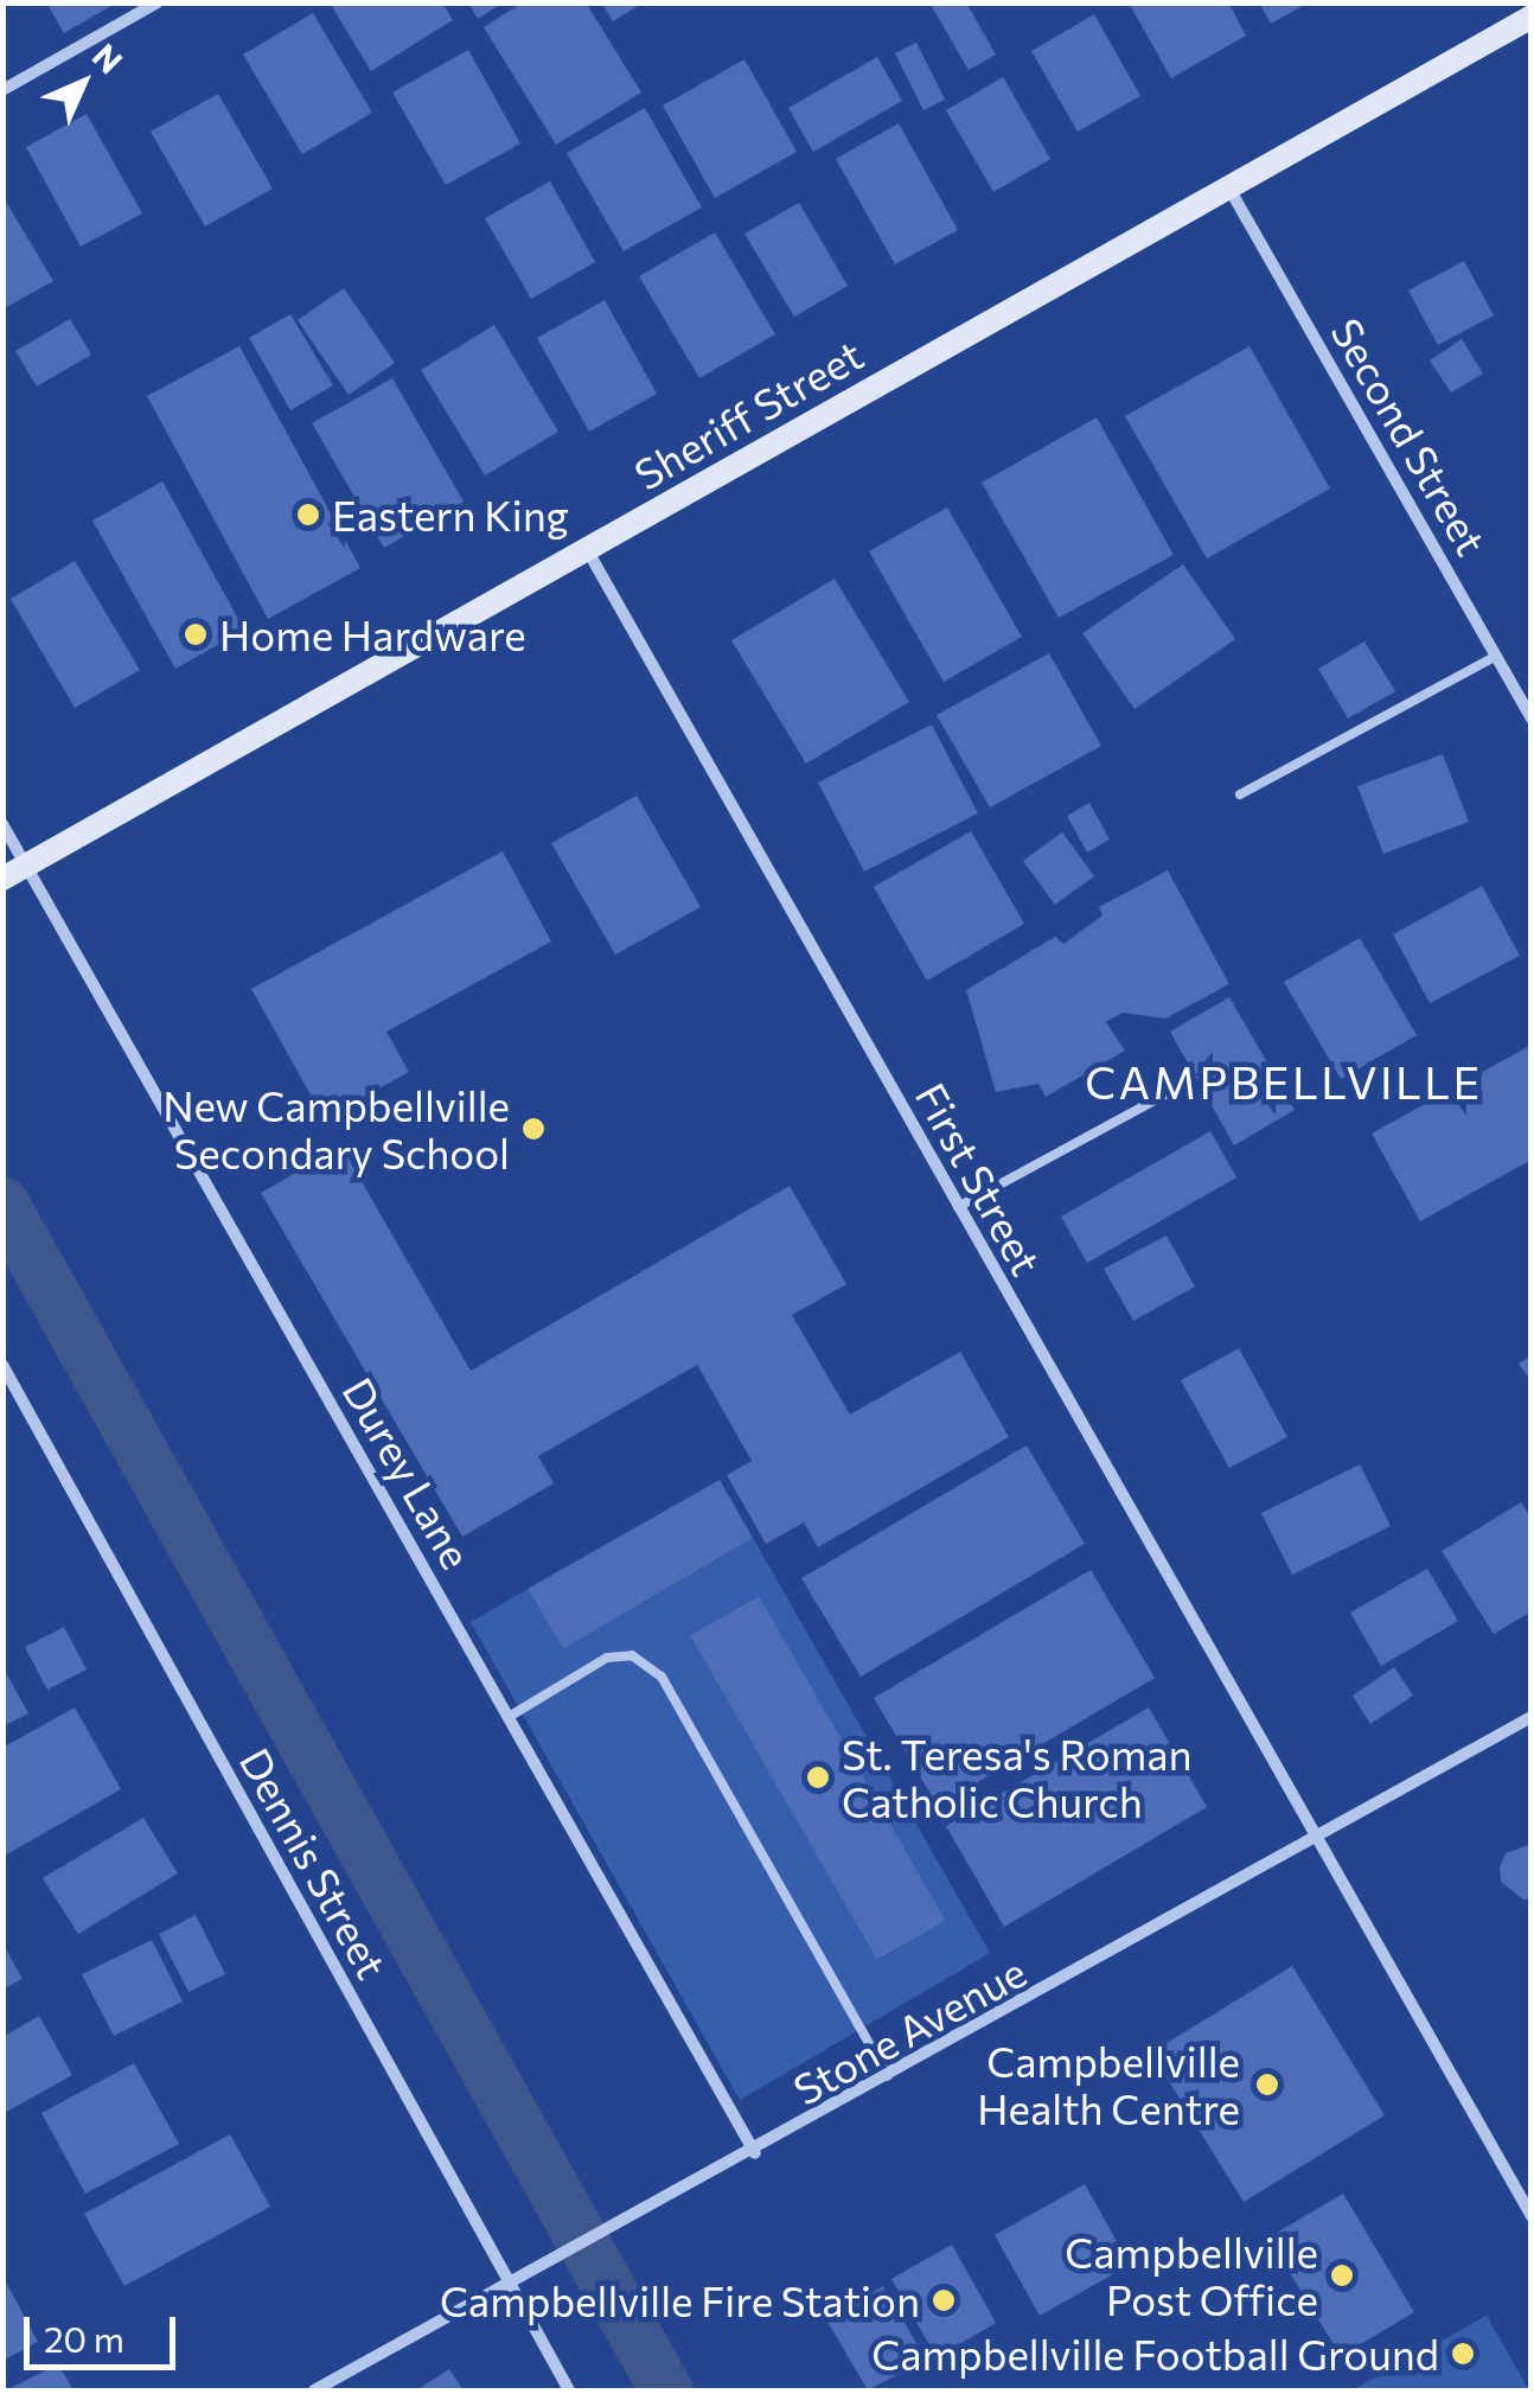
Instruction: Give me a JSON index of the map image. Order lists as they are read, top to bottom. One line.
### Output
{"streets":{"main road":["Sheriff Street"],"street":["Second Street","First Street","Durey Lane","Dennis Street","Stone Avenue"]},"crossings":[["Sheriff Street","Second Street"],["Sheriff Street","First Street"],["Sheriff Street","Durey Lane"],["First Street","Stone Avenue"],["Durey Lane","Stone Avenue"],["Dennis Street","Stone Avenue"]],"districts":["CAMPBELLVILLE"],"places":["Eastern King","Home Hardware","New Campbellville Secondary School","St. Teresa's Roman Catholic Church","Campbellville Health Centre","Campbellville Post Office","Campbellville Fire Station","Campbellville Football Ground"],"scale_bar":"20 m","north":"top right"}
